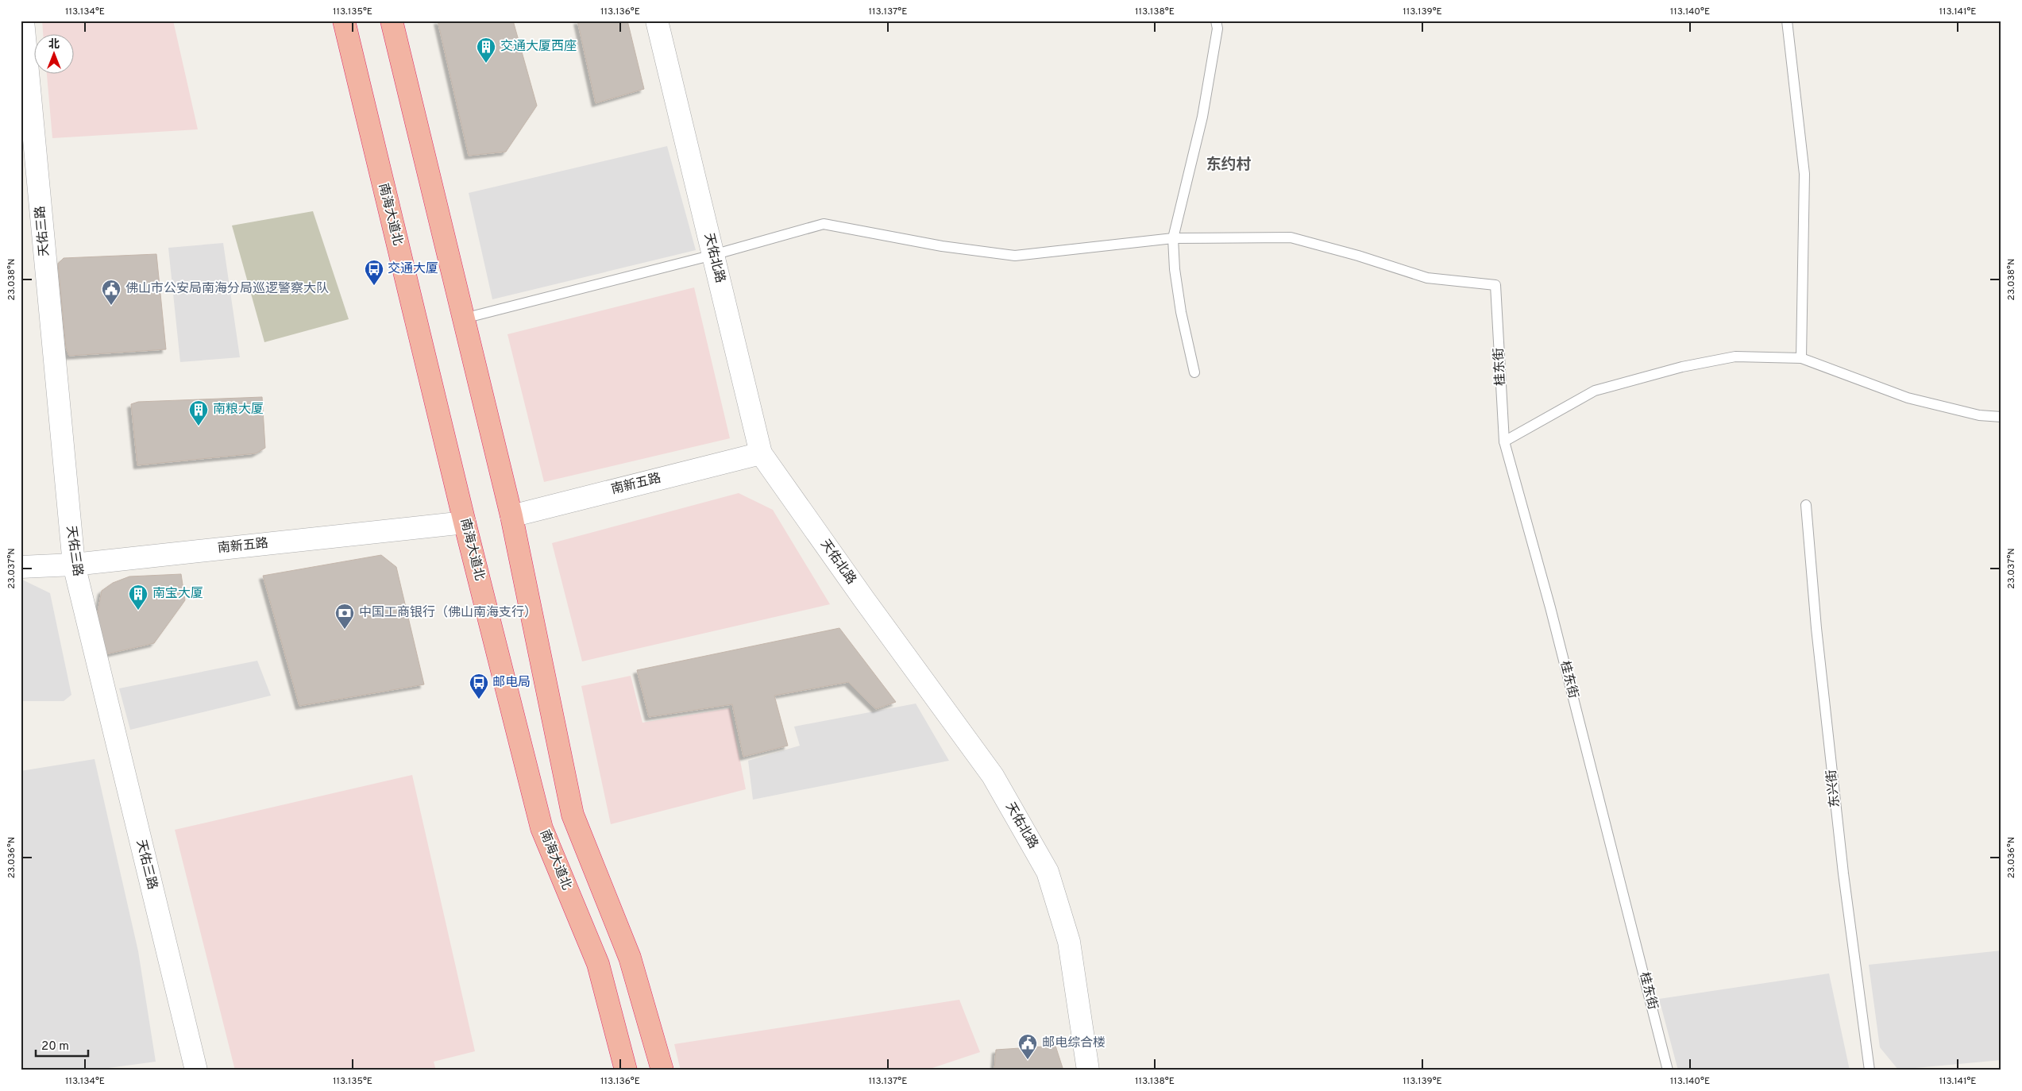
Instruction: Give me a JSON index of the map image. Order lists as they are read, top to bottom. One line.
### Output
{"streets":{"highway":["南海大道北"],"street":["天佑三路","天佑北路","南新五路"],"lane":["桂东街","东兴街"]},"crossings":[["南海大道北","南新五路"],["天佑三路","南新五路"],["天佑北路","南新五路"]],"districts":["东约村"],"places":{"building":["交通大厦西座","南粮大厦","南宝大厦"],"bus stop":["交通大厦","邮电局"],"public building":["佛山市公安局南海分局巡逻警察大队","邮电综合楼"],"bank":["中国工商银行（佛山南海支行）"]},"scale_bar":"20 m","north":"top","coordinates":["113.134°E","113.135°E","113.136°E","113.137°E","113.138°E","113.139°E","113.140°E","113.141°E","23.038°N","23.037°N","23.036°N"]}
